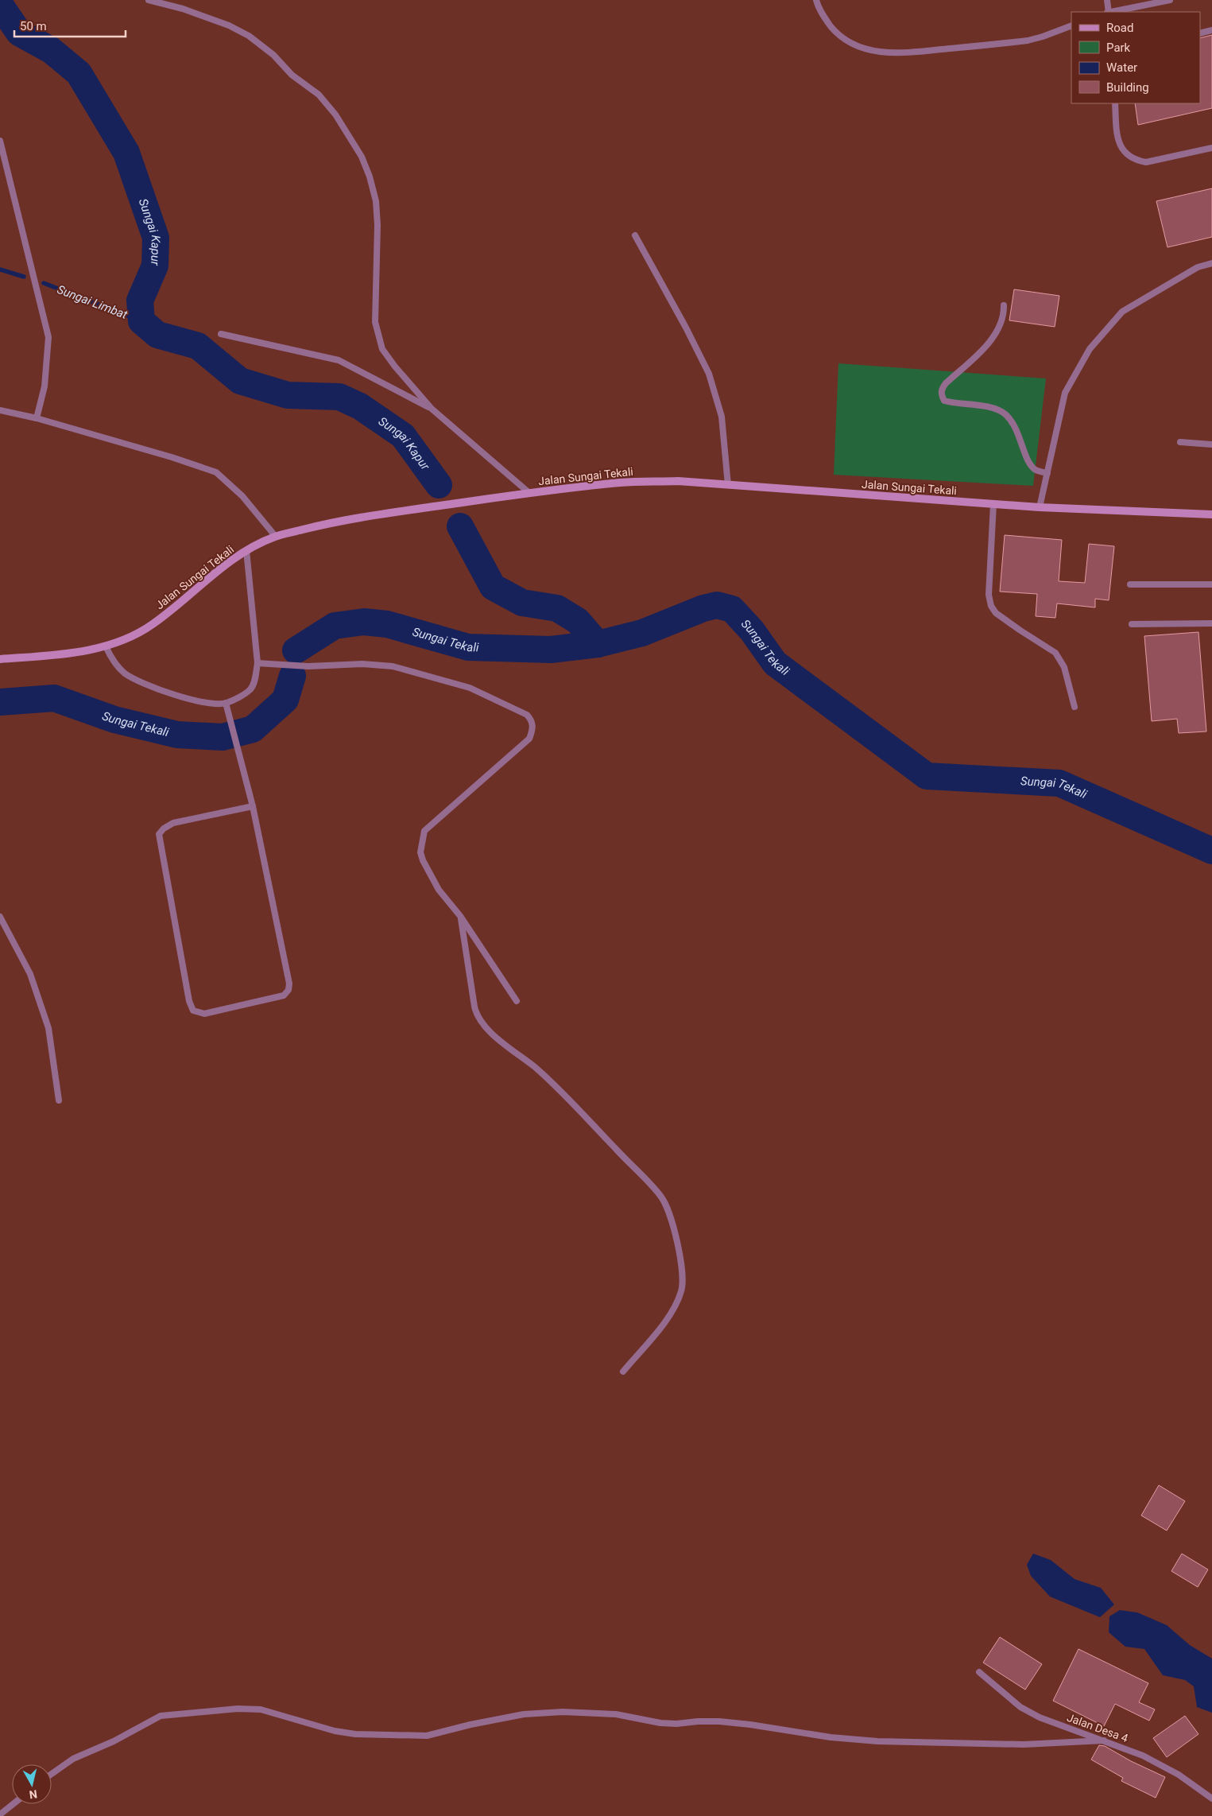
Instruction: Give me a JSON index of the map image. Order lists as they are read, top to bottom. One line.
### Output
{"streets":{"street":["Jalan Sungai Tekali"],"lane":["Jalan Desa 4"]},"water":["Sungai Kapur","Sungai Limbat","Sungai Tekali"],"legend":["Road","Park","Water","Building"],"scale_bar":"50 m","north":"bottom"}
